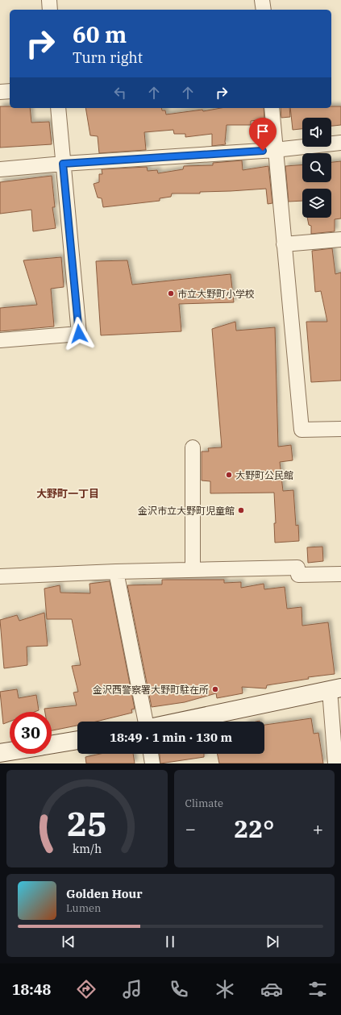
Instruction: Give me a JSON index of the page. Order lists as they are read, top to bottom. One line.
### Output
{"districts":["大野町一丁目"],"places":["市立大野町小学校","大野町公民館","金沢市立大野町児童館","金沢西警察署大野町駐在所"],"page":{"turn":["60 m","Turn right"],"limit":"30","trip":"18:49 · 1 min · 130 m","tile":"Climate","heat":["−","22°","+"],"song":["Golden Hour","Lumen"],"tabs":"18:48","gauge":["25","km/h"]}}
